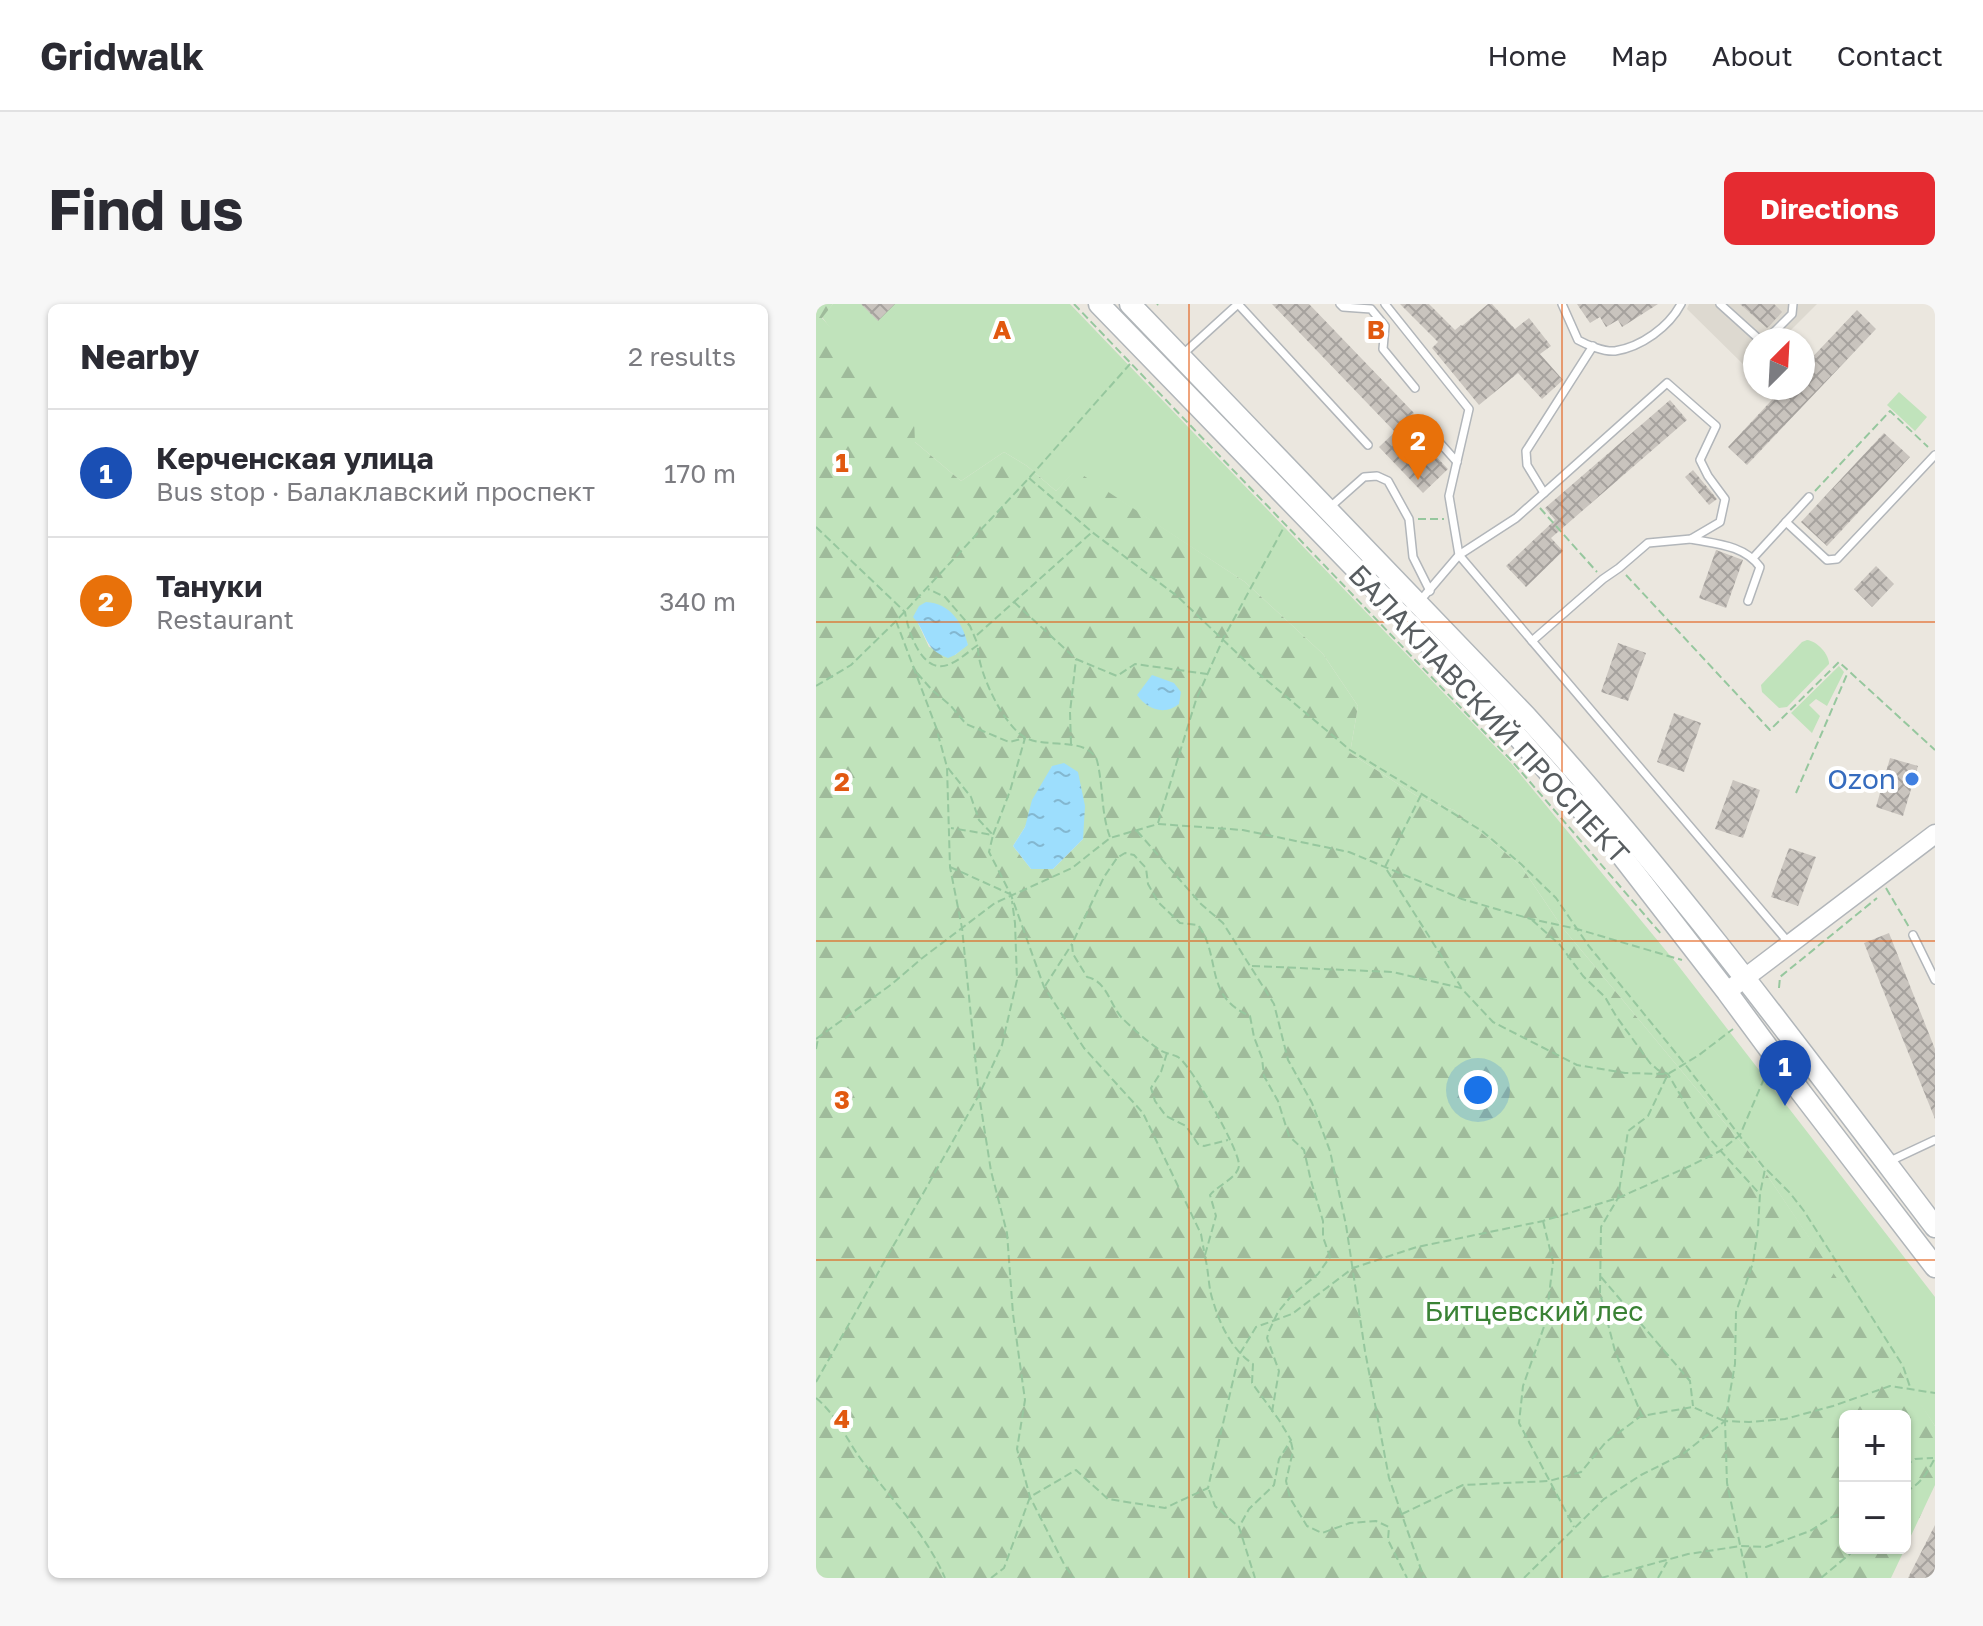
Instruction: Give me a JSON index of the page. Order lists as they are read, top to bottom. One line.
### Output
{"streets":{"main road":["БАЛАКЛАВСКИЙ ПРОСПЕКТ"]},"parks":["Битцевский лес"],"places":["Ozon"],"north":"top right","page":{"header":"Gridwalk","nav":["Home","Map","About","Contact"],"buttons":"Directions","title":"Find us","heading":["Nearby","2 results"],"list":[{"mark":"1","name":"Керченская улица","note":"Bus stop · Балаклавский проспект","value":"170 m"},{"mark":"2","name":"Тануки","note":"Restaurant","value":"340 m"}],"pins":["2","1"],"map_buttons":["+","−"]},"grid":{"columns":["A","B"],"rows":["1","2","3","4"]}}
